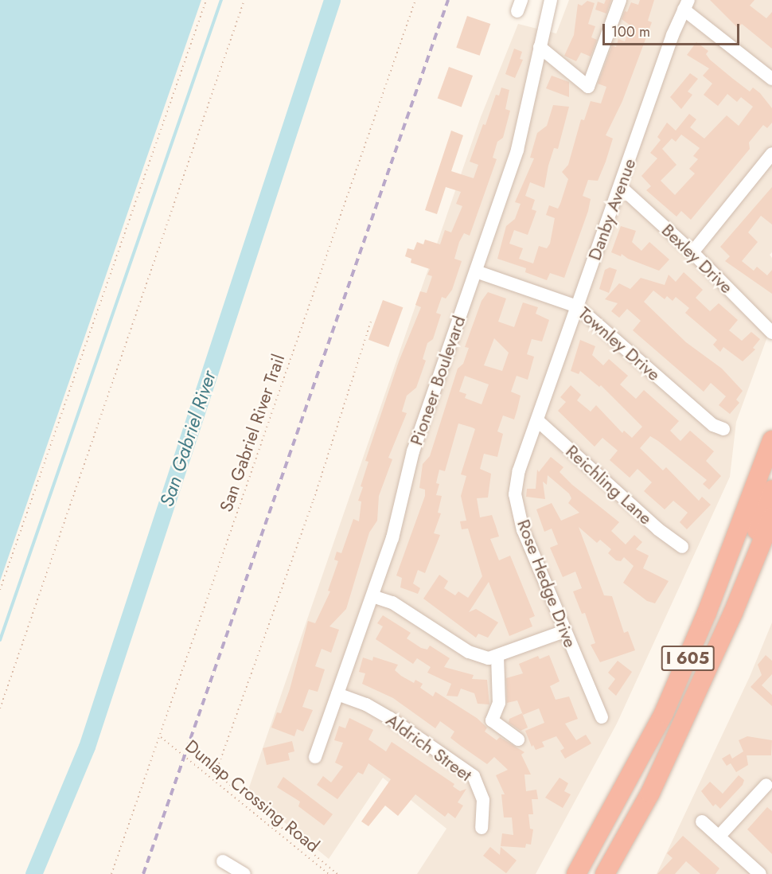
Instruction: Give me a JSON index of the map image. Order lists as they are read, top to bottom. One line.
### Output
{"streets":{"highway":["I 605"],"street":["Danby Avenue","Bexley Drive","Townley Drive","Pioneer Boulevard","Reichling Lane","Rose Hedge Drive","Aldrich Street"],"path":["San Gabriel River Trail","Dunlap Crossing Road"]},"crossings":[["Danby Avenue","Bexley Drive"],["Danby Avenue","Townley Drive"],["Danby Avenue","Reichling Lane"],["Danby Avenue","Rose Hedge Drive"],["Townley Drive","Pioneer Boulevard"],["Pioneer Boulevard","Aldrich Street"],["San Gabriel River Trail","Dunlap Crossing Road"],["Reichling Lane","Rose Hedge Drive"]],"water":["San Gabriel River"],"scale_bar":"100 m"}
